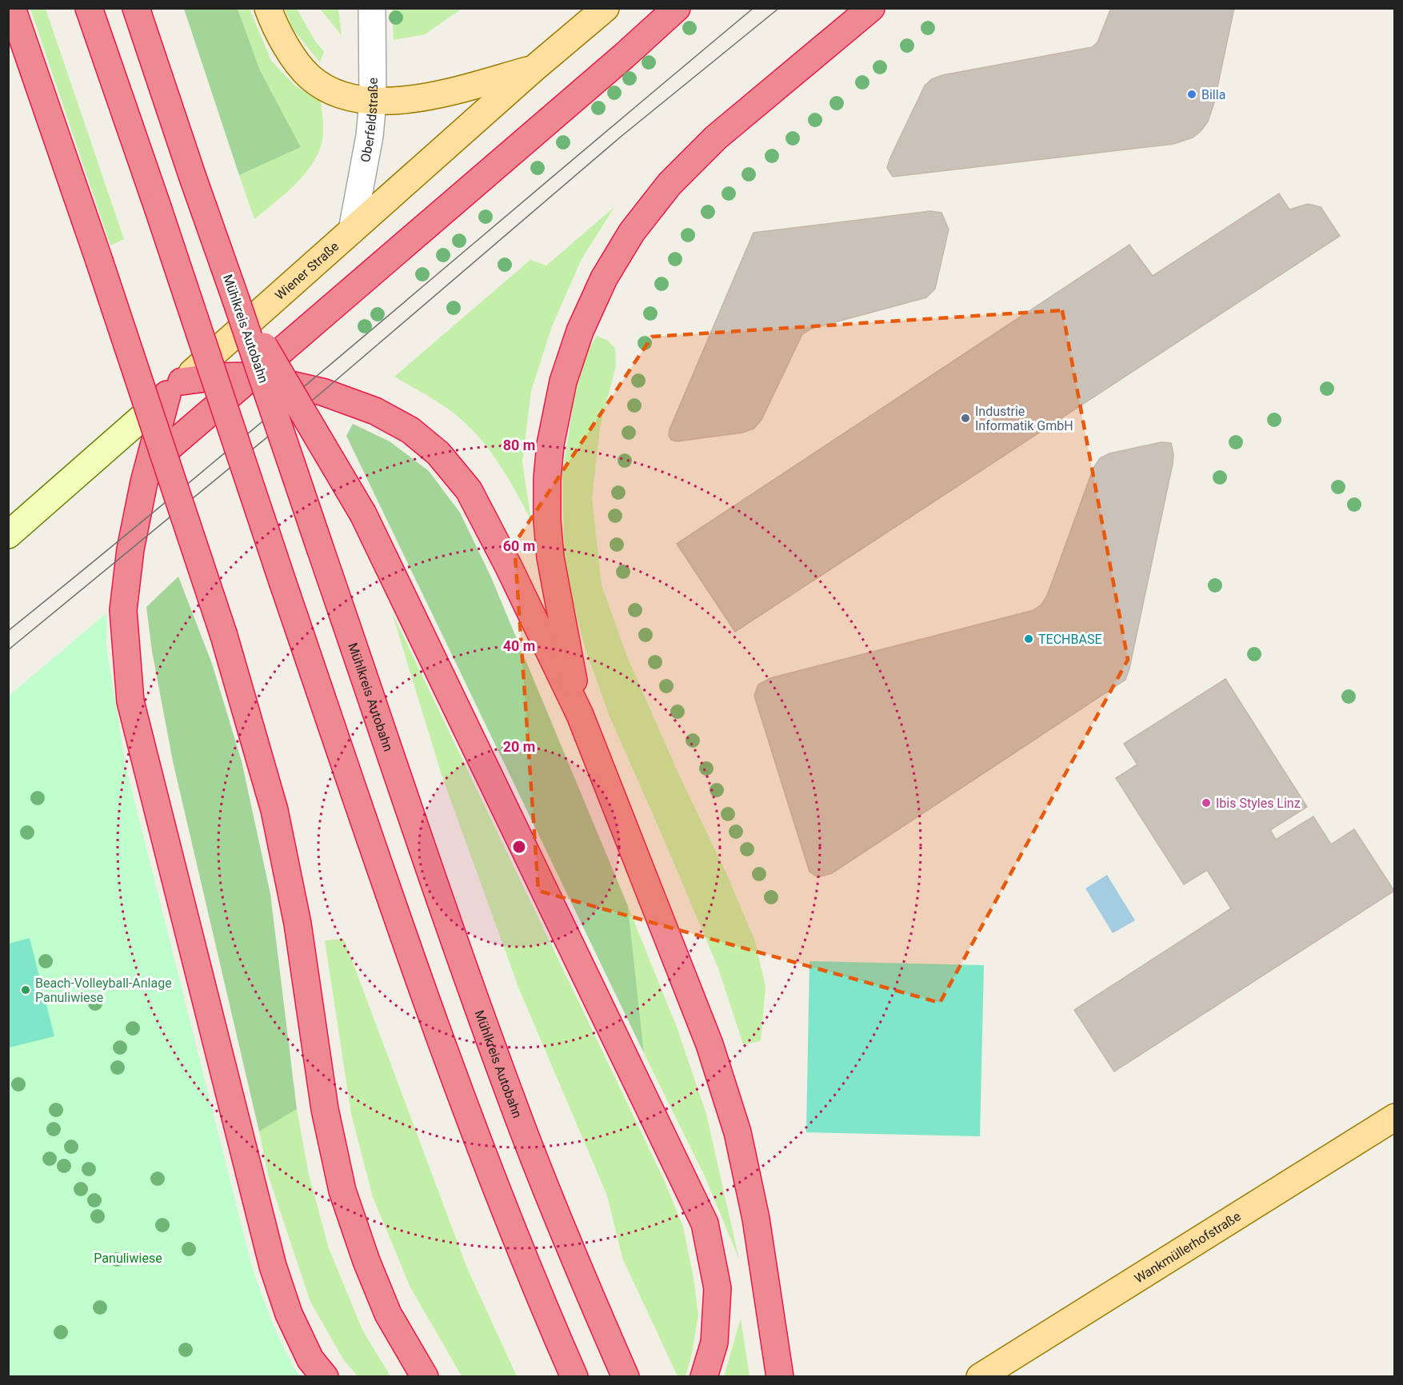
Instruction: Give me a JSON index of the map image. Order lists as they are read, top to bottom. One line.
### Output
{"streets":{"highway":["Mühlkreis Autobahn"],"main road":["Wiener Straße","Wankmüllerhofstraße"],"street":["Oberfeldstraße"]},"crossings":[["Oberfeldstraße","Wiener Straße"]],"parks":["Panuliwiese"],"places":["Billa","Industrie Informatik GmbH","TECHBASE","Ibis Styles Linz","Beach-Volleyball-Anlage Panuliwiese"],"rings":["80 m","60 m","40 m","20 m"]}
